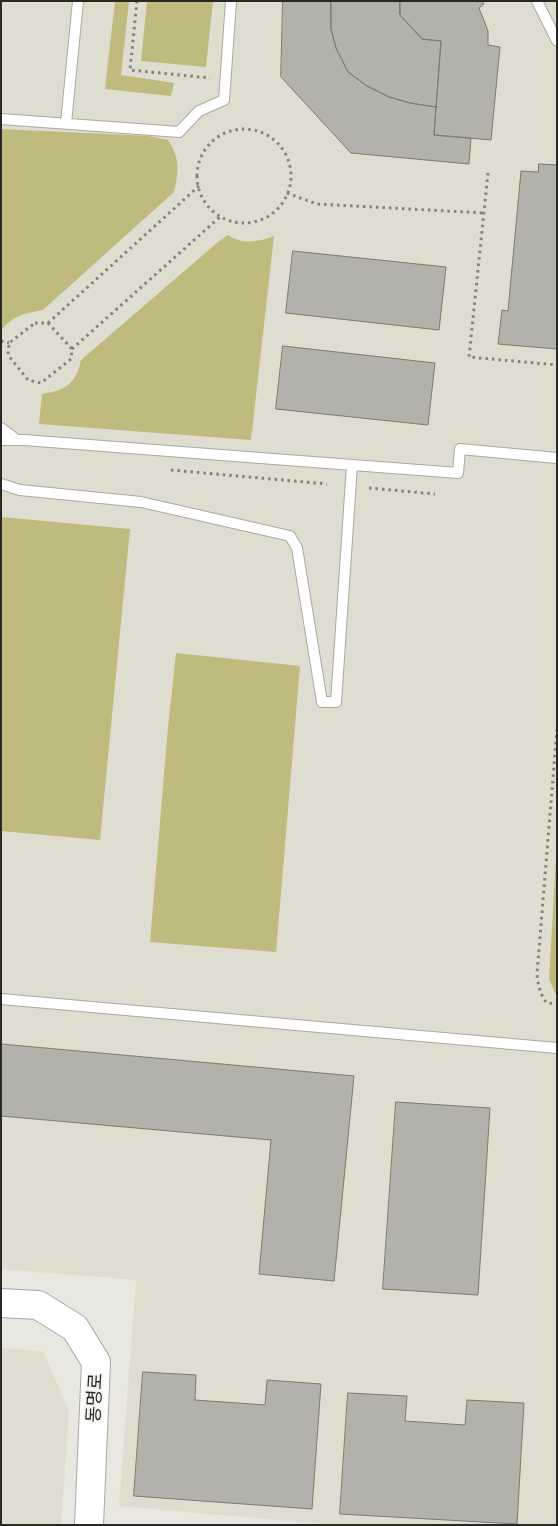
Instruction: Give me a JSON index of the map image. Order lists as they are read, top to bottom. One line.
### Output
{"streets":{"main road":["동명로"]}}
